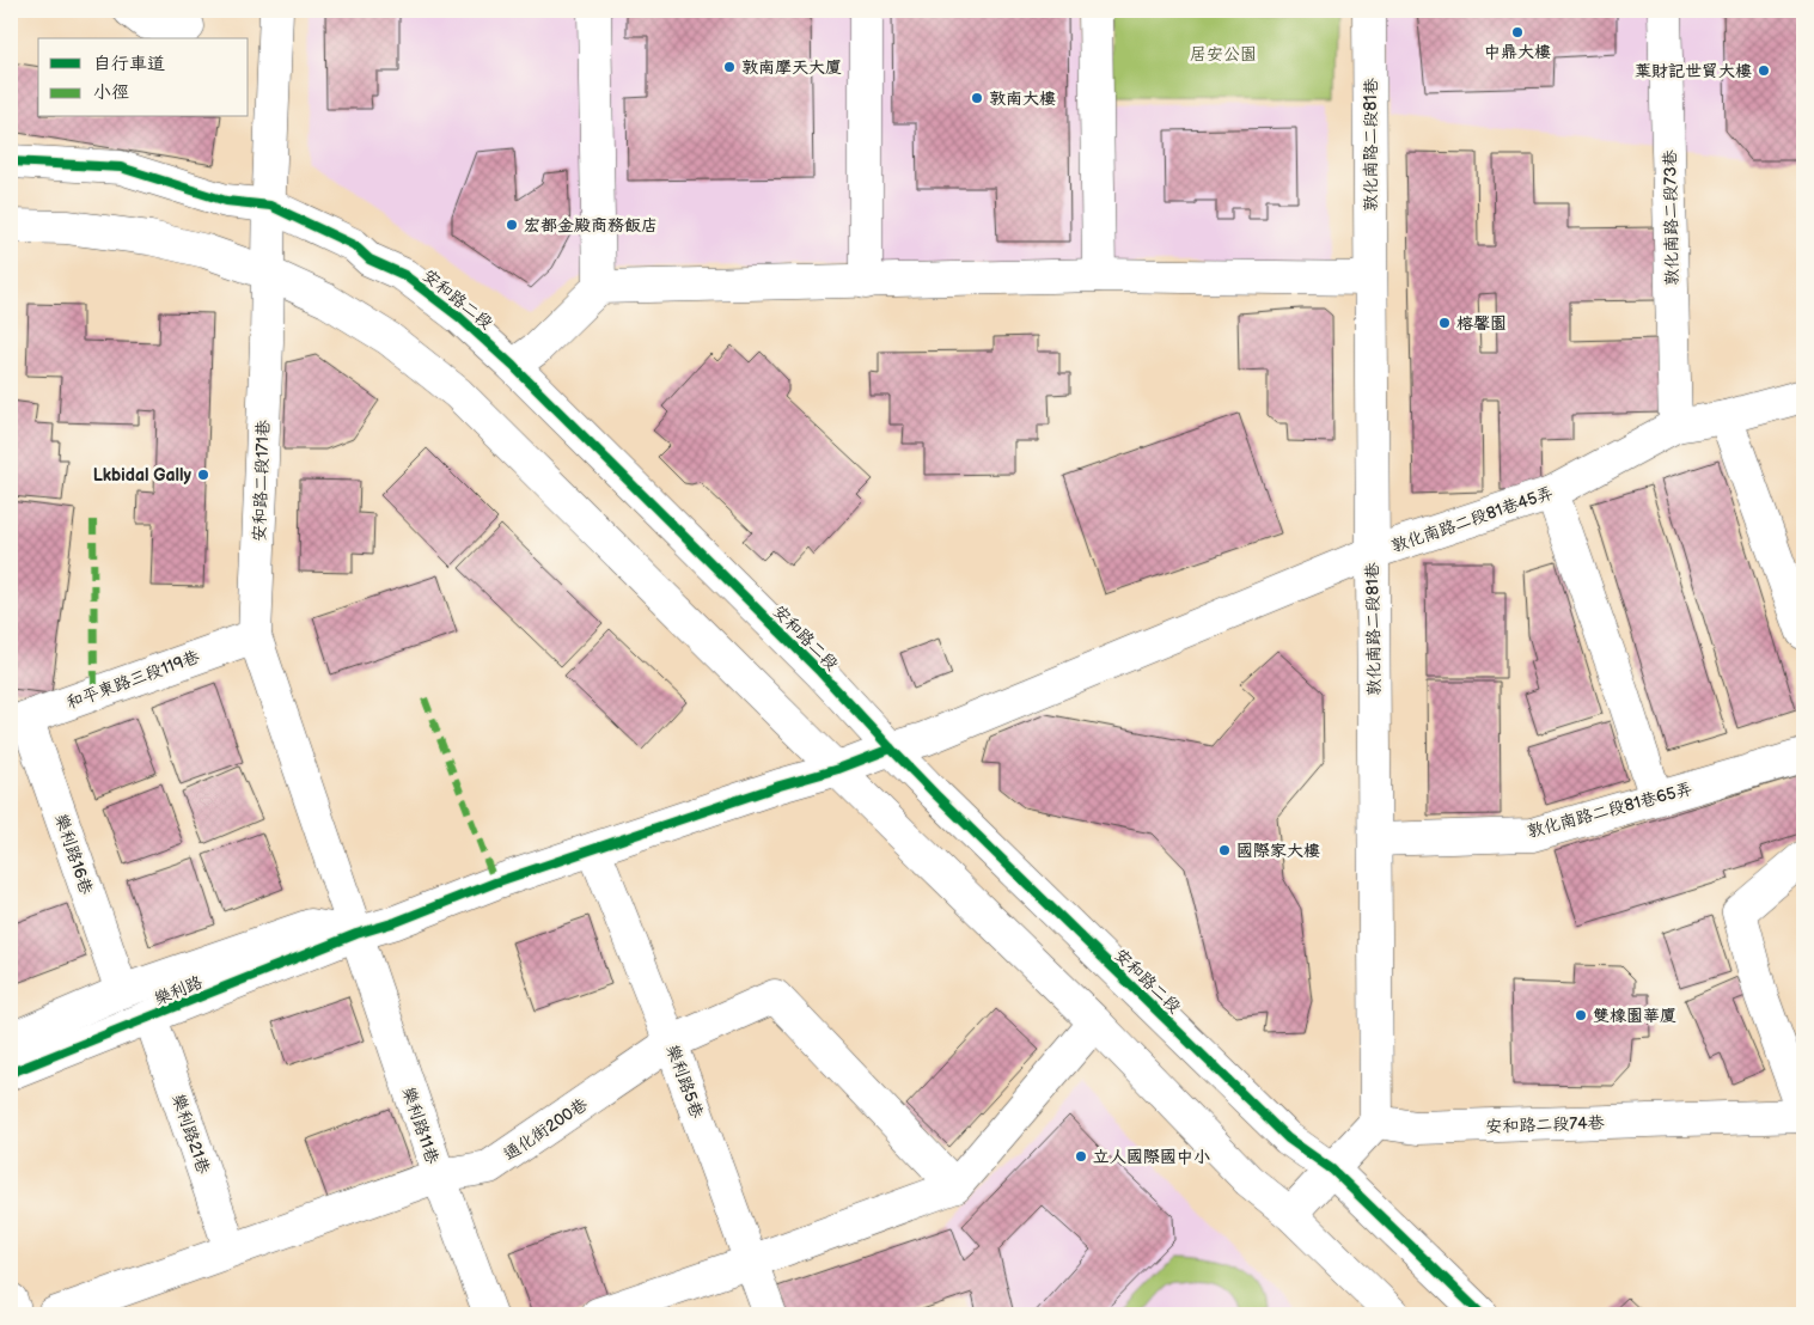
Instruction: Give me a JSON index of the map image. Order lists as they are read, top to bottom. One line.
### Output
{"streets":{"street":["敦化南路二段81巷","敦化南路二段73巷","安和路二段","安和路二段171巷","敦化南路二段81巷45弄","和平東路三段119巷","敦化南路二段81巷65弄","樂利路16巷","樂利路","樂利路5巷","安和路二段74巷","樂利路11巷","通化街200巷","樂利路21巷"]},"crossings":[["敦化南路二段81巷","敦化南路二段81巷45弄"],["敦化南路二段81巷","敦化南路二段81巷65弄"],["敦化南路二段81巷","安和路二段74巷"],["敦化南路二段73巷","敦化南路二段81巷45弄"],["安和路二段","安和路二段171巷"],["安和路二段","敦化南路二段81巷45弄"],["安和路二段171巷","敦化南路二段81巷45弄"],["安和路二段171巷","和平東路三段119巷"],["安和路二段171巷","樂利路"],["安和路二段171巷","樂利路11巷"],["敦化南路二段81巷45弄","樂利路"],["敦化南路二段81巷45弄","樂利路5巷"],["敦化南路二段81巷45弄","樂利路11巷"],["和平東路三段119巷","樂利路16巷"],["樂利路16巷","樂利路"],["樂利路","樂利路11巷"],["樂利路","樂利路21巷"],["樂利路5巷","通化街200巷"],["樂利路11巷","通化街200巷"],["通化街200巷","樂利路21巷"]],"parks":["居安公園"],"places":["中鼎大樓","敦南摩天大廈","葉財記世貿大樓","敦南大樓","宏都金殿商務飯店","榕馨園","Lkbidal Gally","國際家大樓","雙橡園華廈","立人國際國中小"],"legend":["自行車道","小徑"]}
